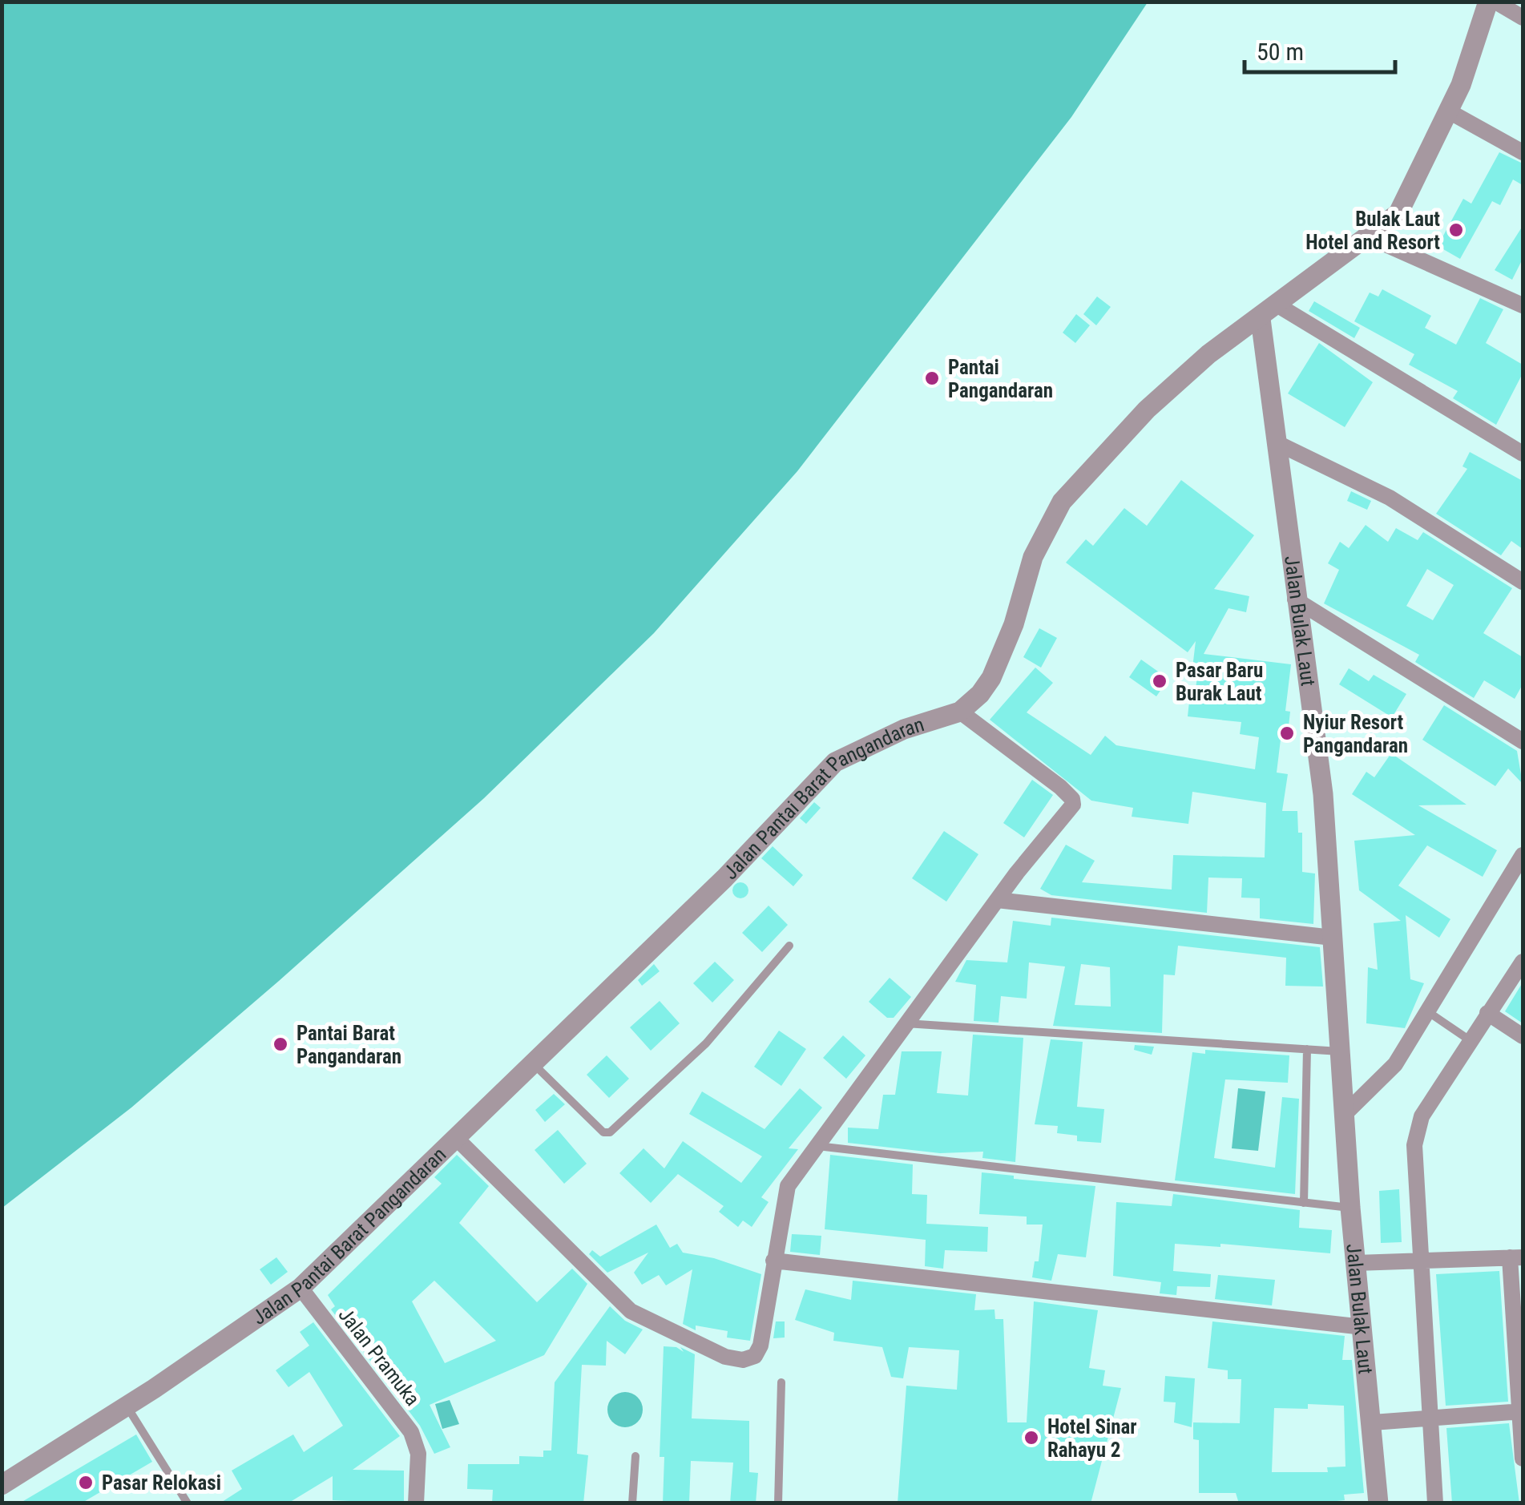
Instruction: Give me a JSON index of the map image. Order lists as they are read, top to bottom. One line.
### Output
{"streets":{"street":["Jalan Bulak Laut","Jalan Pantai Barat Pangandaran","Jalan Pramuka"]},"crossings":[["Jalan Bulak Laut","Jalan Pantai Barat Pangandaran"],["Jalan Pantai Barat Pangandaran","Jalan Pramuka"]],"places":["Bulak Laut Hotel and Resort","Pantai Pangandaran","Pasar Baru Burak Laut","Nyiur Resort Pangandaran","Pantai Barat Pangandaran","Hotel Sinar Rahayu 2","Pasar Relokasi"],"scale_bar":"50 m"}
